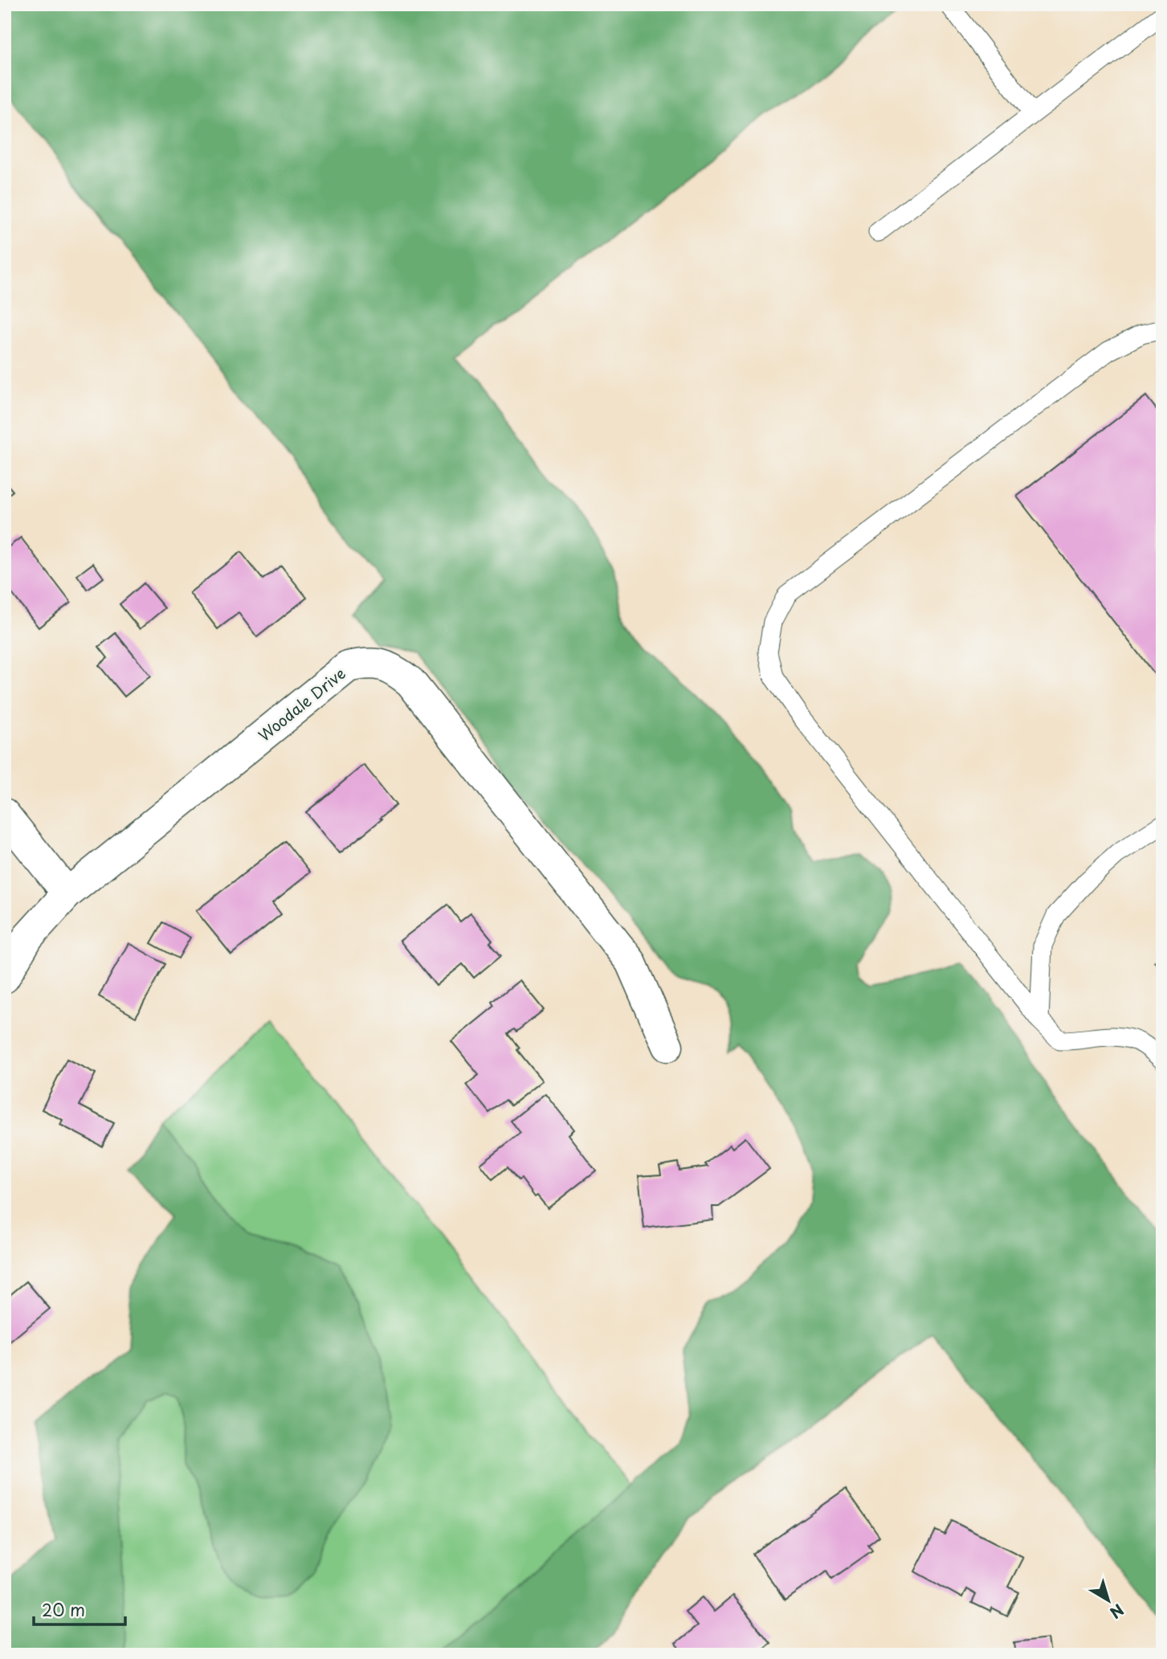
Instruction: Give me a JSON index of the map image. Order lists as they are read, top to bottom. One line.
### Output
{"streets":{"street":["Woodale Drive"]},"scale_bar":"20 m","north":"bottom right"}
